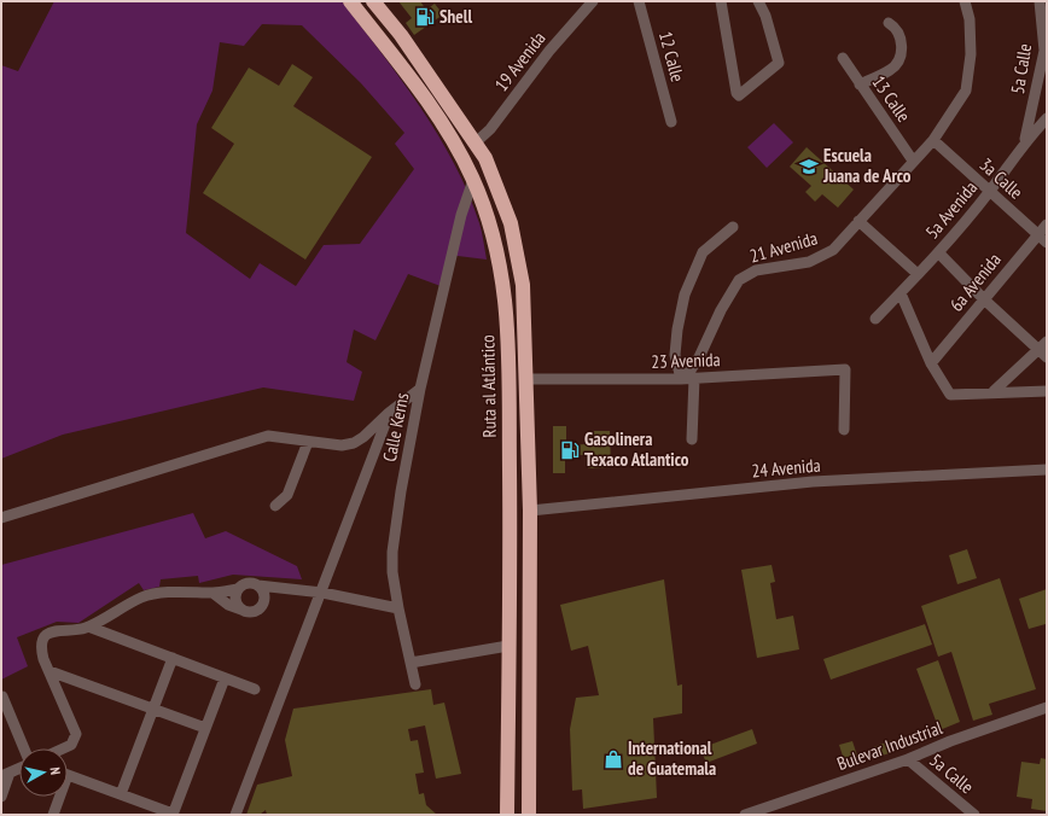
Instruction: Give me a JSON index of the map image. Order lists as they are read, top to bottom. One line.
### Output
{"streets":{"highway":["Ruta al Atlántico"],"street":["12 Calle","19 Avenida","5a Calle","13 Calle","3a Calle","5a Avenida","21 Avenida","6a Avenida","23 Avenida","Calle Kerns","24 Avenida","Bulevar Industrial"]},"crossings":[["19 Avenida","Ruta al Atlántico"],["5a Calle","5a Avenida"],["5a Calle","Bulevar Industrial"],["13 Calle","21 Avenida"],["3a Calle","5a Avenida"],["3a Calle","21 Avenida"],["3a Calle","6a Avenida"],["21 Avenida","23 Avenida"],["23 Avenida","Ruta al Atlántico"],["Ruta al Atlántico","Calle Kerns"],["Ruta al Atlántico","24 Avenida"]],"places":{"fuel station":["Shell","Gasolinera Texaco Atlantico"],"school or university":["Escuela Juana de Arco"],"shop":["International de Guatemala"]},"north":"right"}
